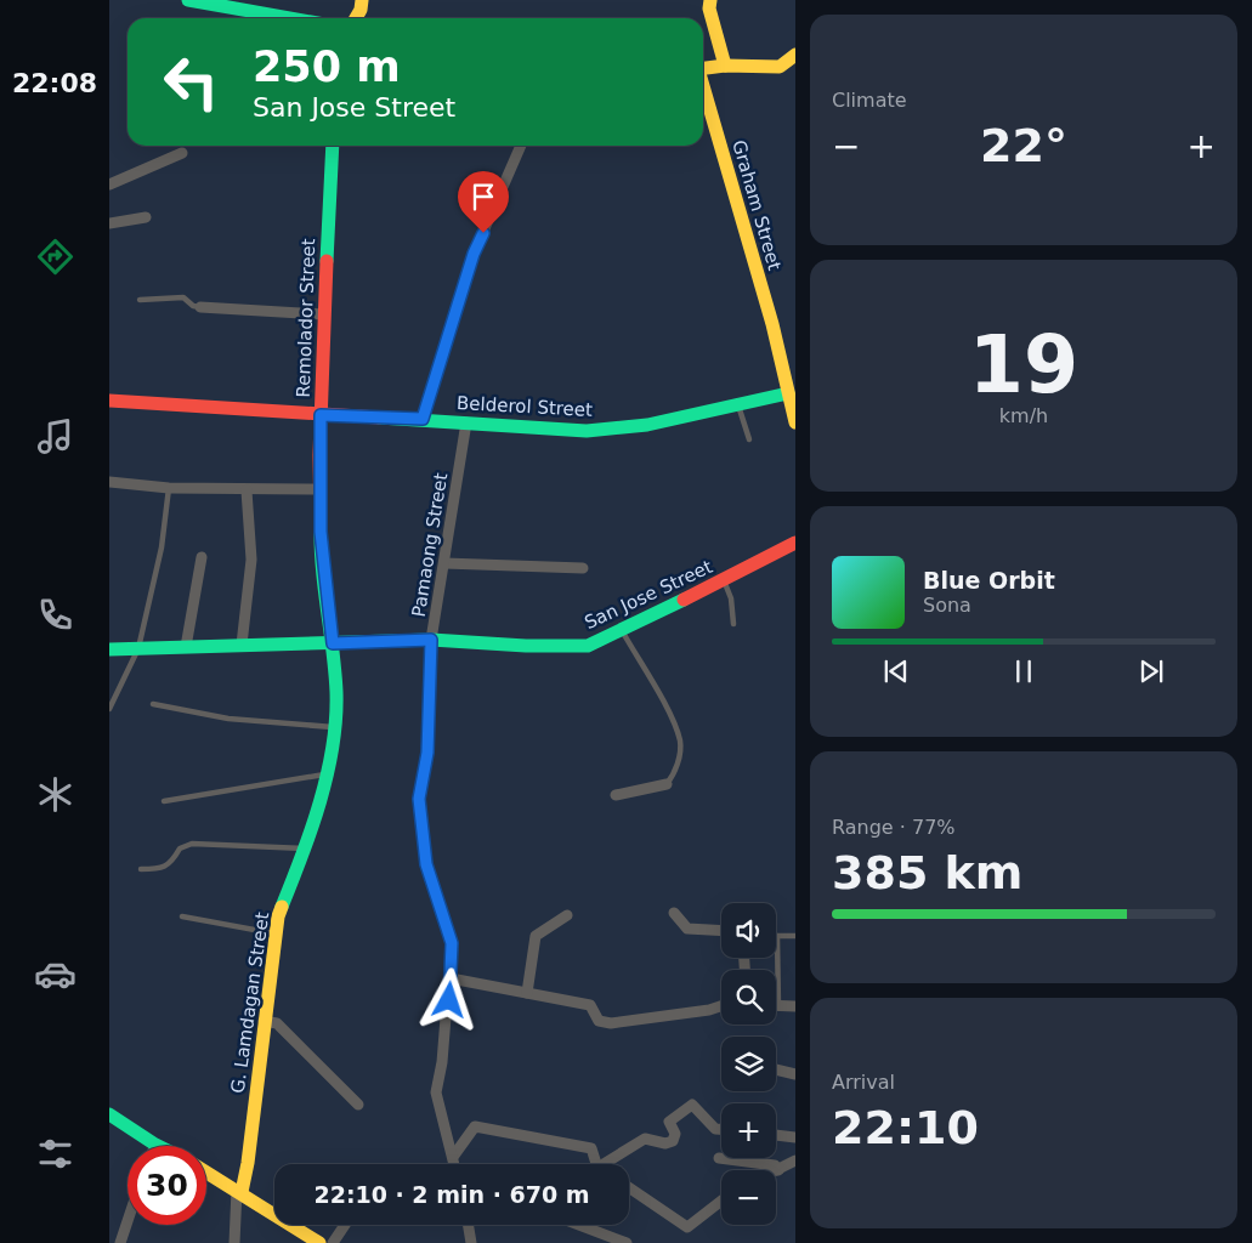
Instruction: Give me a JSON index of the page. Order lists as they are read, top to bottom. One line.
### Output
{"streets":{"street":["Graham Street","Remolador Street","Belderol Street","Pamaong Street","San Jose Street","G. Lamdagan Street"]},"crossings":[["Graham Street","Belderol Street"],["Remolador Street","Belderol Street"],["Remolador Street","San Jose Street"],["Remolador Street","G. Lamdagan Street"],["Belderol Street","Pamaong Street"],["Pamaong Street","San Jose Street"],["San Jose Street","G. Lamdagan Street"]],"page":{"tabs":"22:08","tile":["Climate",["19","km/h"],["Range · 77%","385 km"],["Arrival","22:10"]],"turn":["250 m","San Jose Street"],"heat":["−","22°","+"],"song":["Blue Orbit","Sona"],"map_buttons":["+","−"],"limit":"30","trip":"22:10 · 2 min · 670 m"}}
